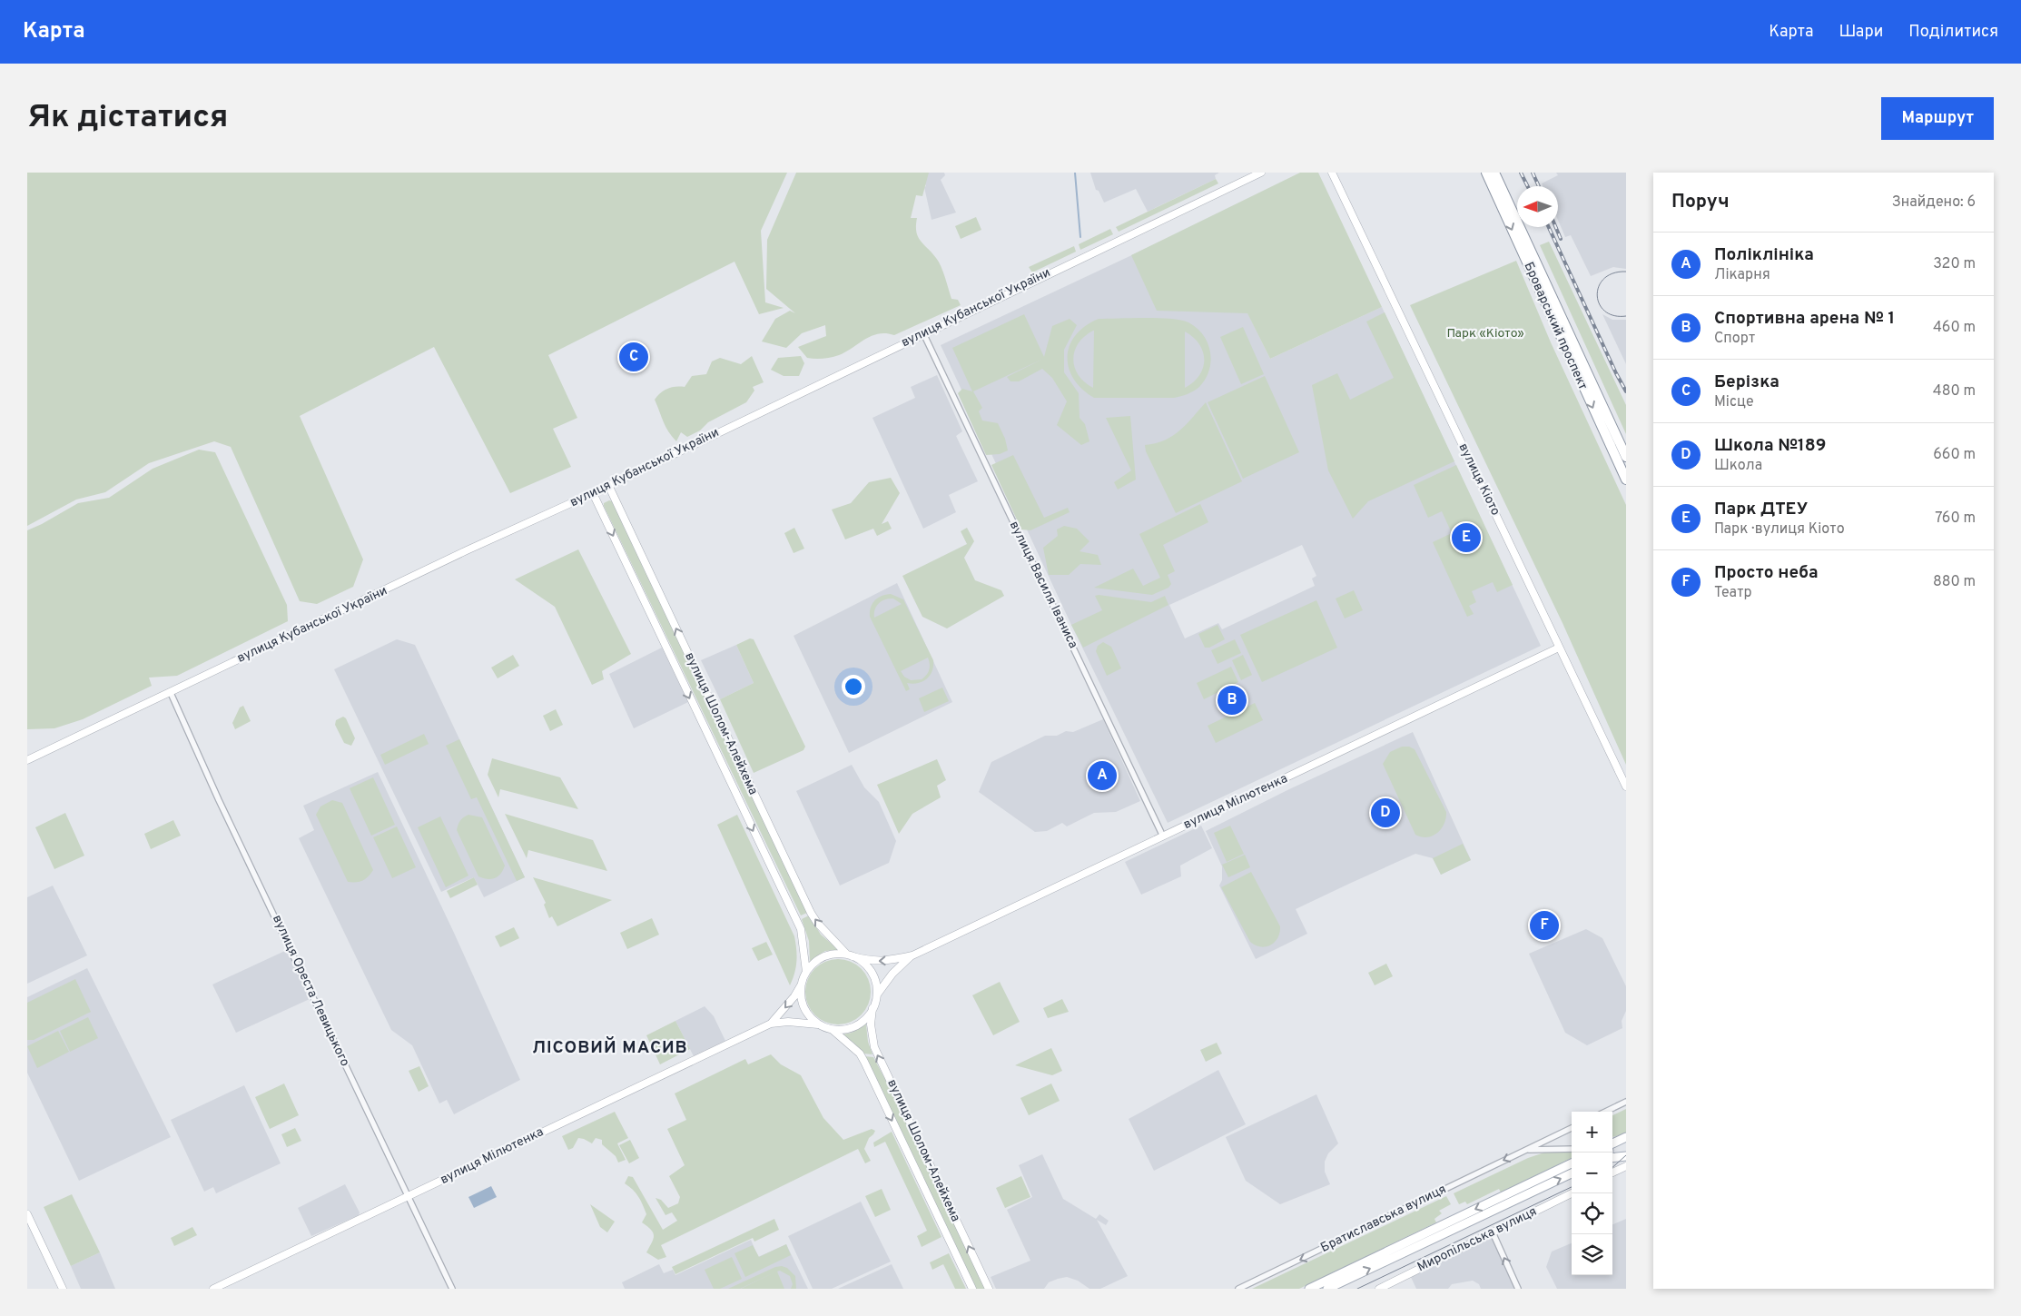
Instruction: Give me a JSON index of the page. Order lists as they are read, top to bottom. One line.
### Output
{"streets":{"highway":["Броварський проспект"],"street":["вулиця Кубанської України","вулиця Кіото","вулиця Василя Іваниса","вулиця Шолом-Алейхема","вулиця Мілютенка","вулиця Ореста Левицького","Братиславська вулиця","Миропільська вулиця"]},"crossings":[["вулиця Кубанської України","вулиця Василя Іваниса"],["вулиця Кубанської України","вулиця Шолом-Алейхема"],["вулиця Кубанської України","вулиця Ореста Левицького"],["вулиця Кіото","вулиця Мілютенка"],["вулиця Василя Іваниса","вулиця Мілютенка"],["вулиця Шолом-Алейхема","вулиця Мілютенка"],["вулиця Мілютенка","вулиця Ореста Левицького"]],"one_way":["Братиславська вулиця"],"districts":["ЛІСОВИЙ МАСИВ"],"parks":["Парк «Кіото»"],"north":"left","page":{"header":"Карта","nav":["Карта","Шари","Поділитися"],"buttons":"Маршрут","title":"Як дістатися","heading":["Поруч","Знайдено: 6"],"list":[{"mark":"A","name":"Поліклініка","note":"Лікарня","value":"320 m"},{"mark":"B","name":"Спортивна арена № 1","note":"Спорт","value":"460 m"},{"mark":"C","name":"Берізка","note":"Місце","value":"480 m"},{"mark":"D","name":"Школа №189","note":"Школа","value":"660 m"},{"mark":"E","name":"Парк ДТЕУ","note":"Парк · вулиця Кіото","value":"760 m"},{"mark":"F","name":"Просто неба","note":"Театр","value":"880 m"}],"pins":["C","E","B","A","D","F"],"map_buttons":["+","−"]}}
